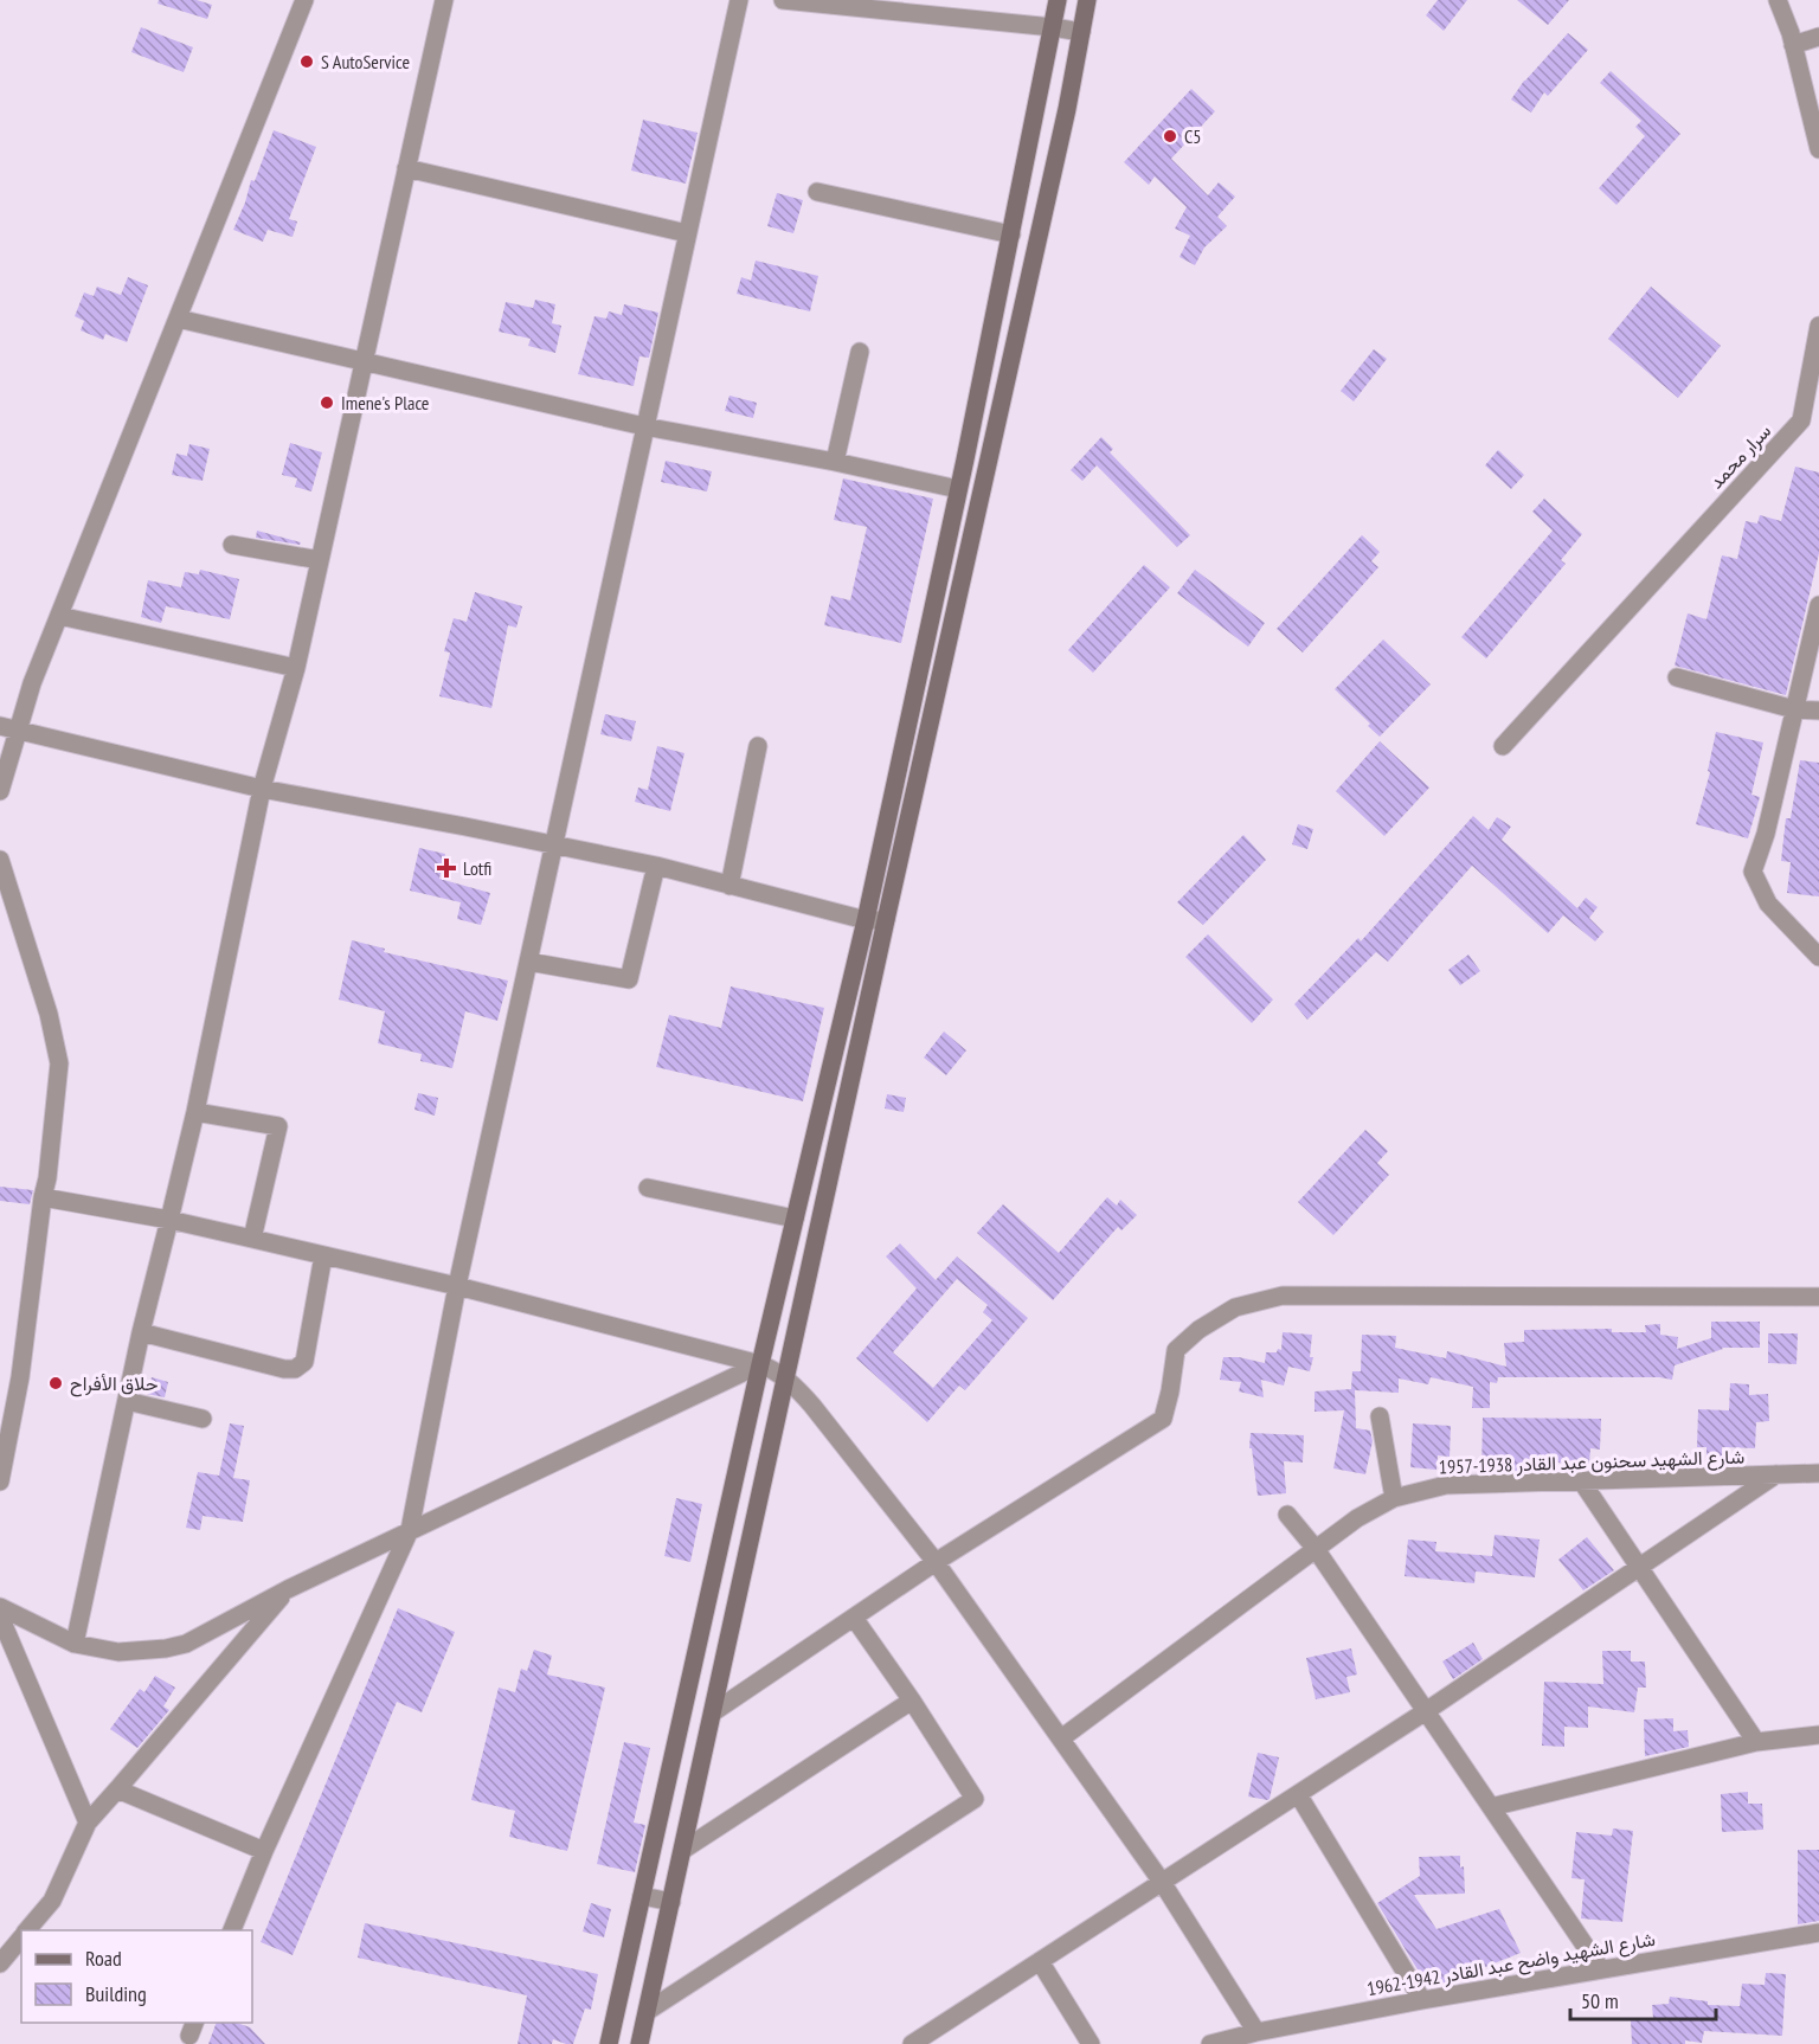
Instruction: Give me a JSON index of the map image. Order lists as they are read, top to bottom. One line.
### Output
{"streets":{"street":["سرار محمد","شارع الشهيد سحنون عبد القادر 1938-1957","شارع الشهيد واضح عبد القادر 1942-1962"]},"places":{"other":["S AutoService","C5","Imene's Place","حلاق الأفراح"],"health":["Lotfi"]},"legend":["Road","Building"],"scale_bar":"50 m"}
